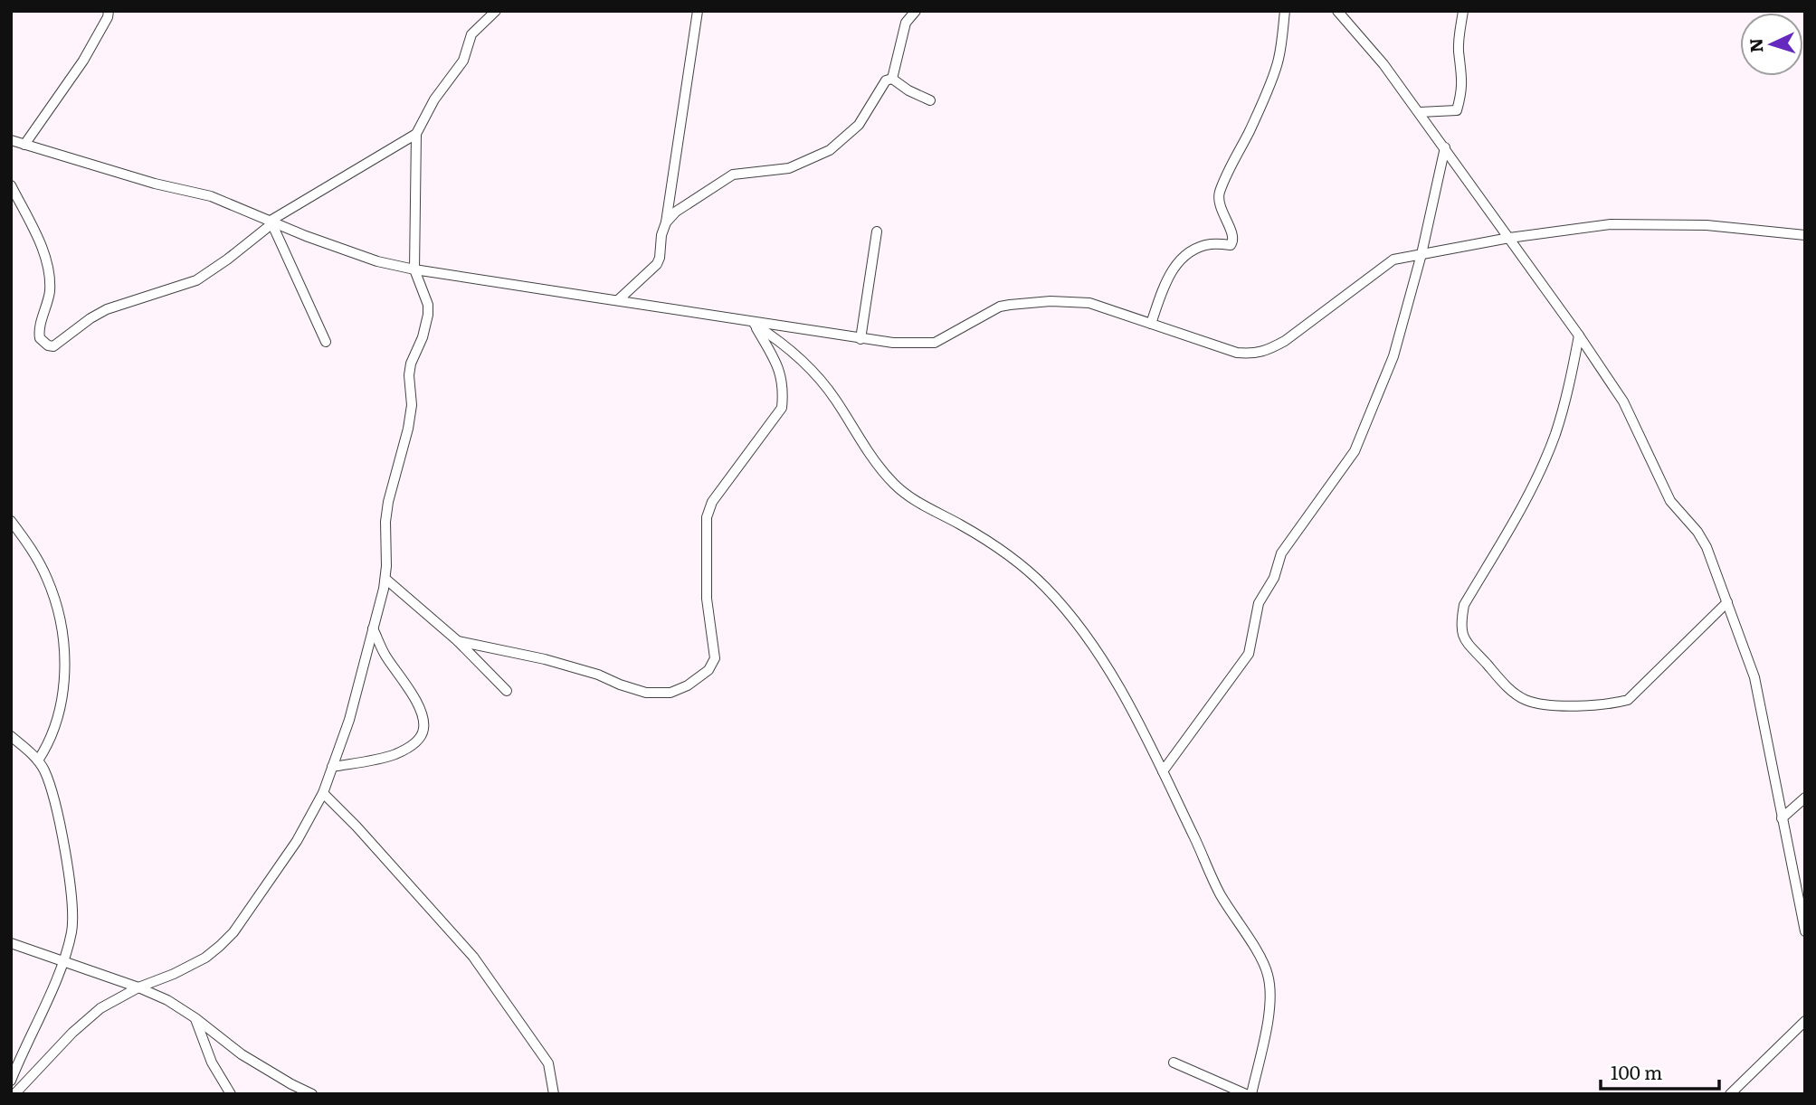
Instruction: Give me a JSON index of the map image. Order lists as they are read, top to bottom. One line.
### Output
{"scale_bar":"100 m","north":"left"}
